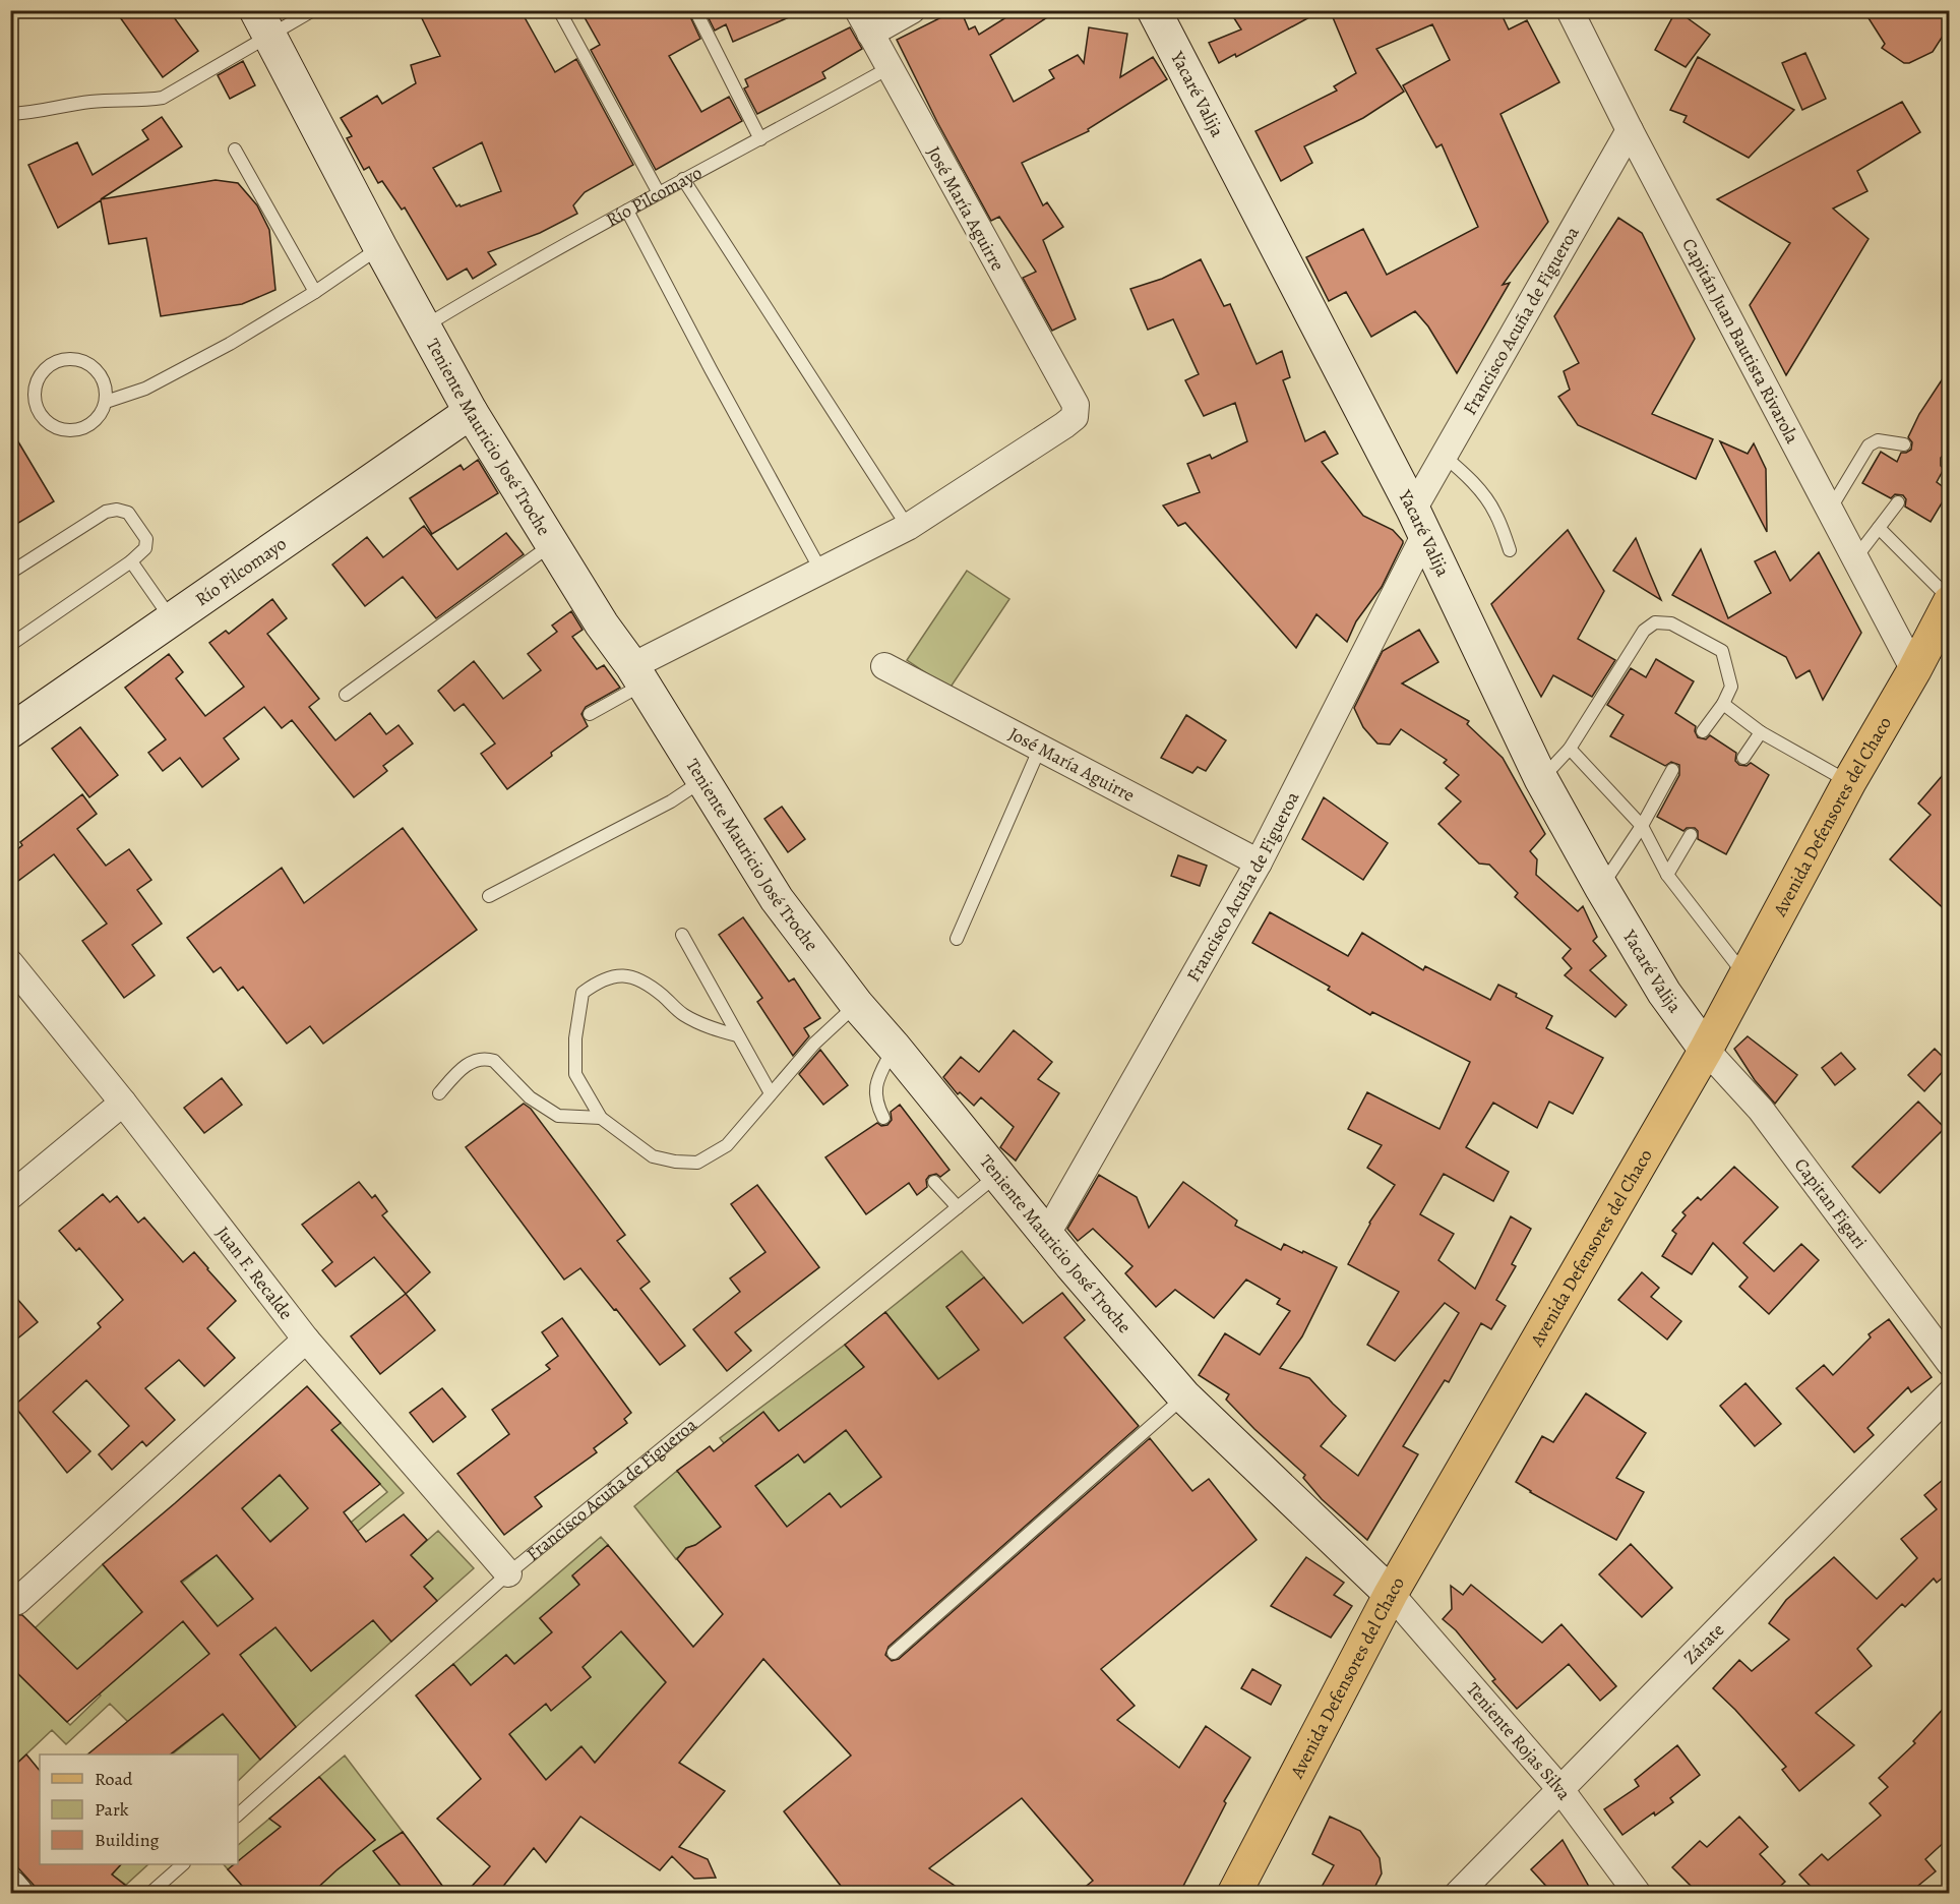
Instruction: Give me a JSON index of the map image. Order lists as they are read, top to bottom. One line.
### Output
{"streets":{"main road":["Avenida Defensores del Chaco"],"street":["Yacaré Valija","Río Pilcomayo","José María Aguirre","Francisco Acuña de Figueroa","Capitán Juan Bautista Rivarola","Teniente Mauricio José Troche","Capitan Figari","Juan F. Recalde","Zárate","Teniente Rojas Silva"]},"crossings":[["Yacaré Valija","Francisco Acuña de Figueroa"],["Yacaré Valija","Avenida Defensores del Chaco"],["Yacaré Valija","Capitan Figari"],["Río Pilcomayo","José María Aguirre"],["Río Pilcomayo","Teniente Mauricio José Troche"],["José María Aguirre","Francisco Acuña de Figueroa"],["Francisco Acuña de Figueroa","Capitán Juan Bautista Rivarola"],["Francisco Acuña de Figueroa","Teniente Mauricio José Troche"],["Francisco Acuña de Figueroa","Juan F. Recalde"],["Capitán Juan Bautista Rivarola","Avenida Defensores del Chaco"],["Teniente Mauricio José Troche","Avenida Defensores del Chaco"],["Teniente Mauricio José Troche","Teniente Rojas Silva"],["Avenida Defensores del Chaco","Capitan Figari"],["Avenida Defensores del Chaco","Teniente Rojas Silva"],["Zárate","Teniente Rojas Silva"]],"legend":["Road","Park","Building"]}
